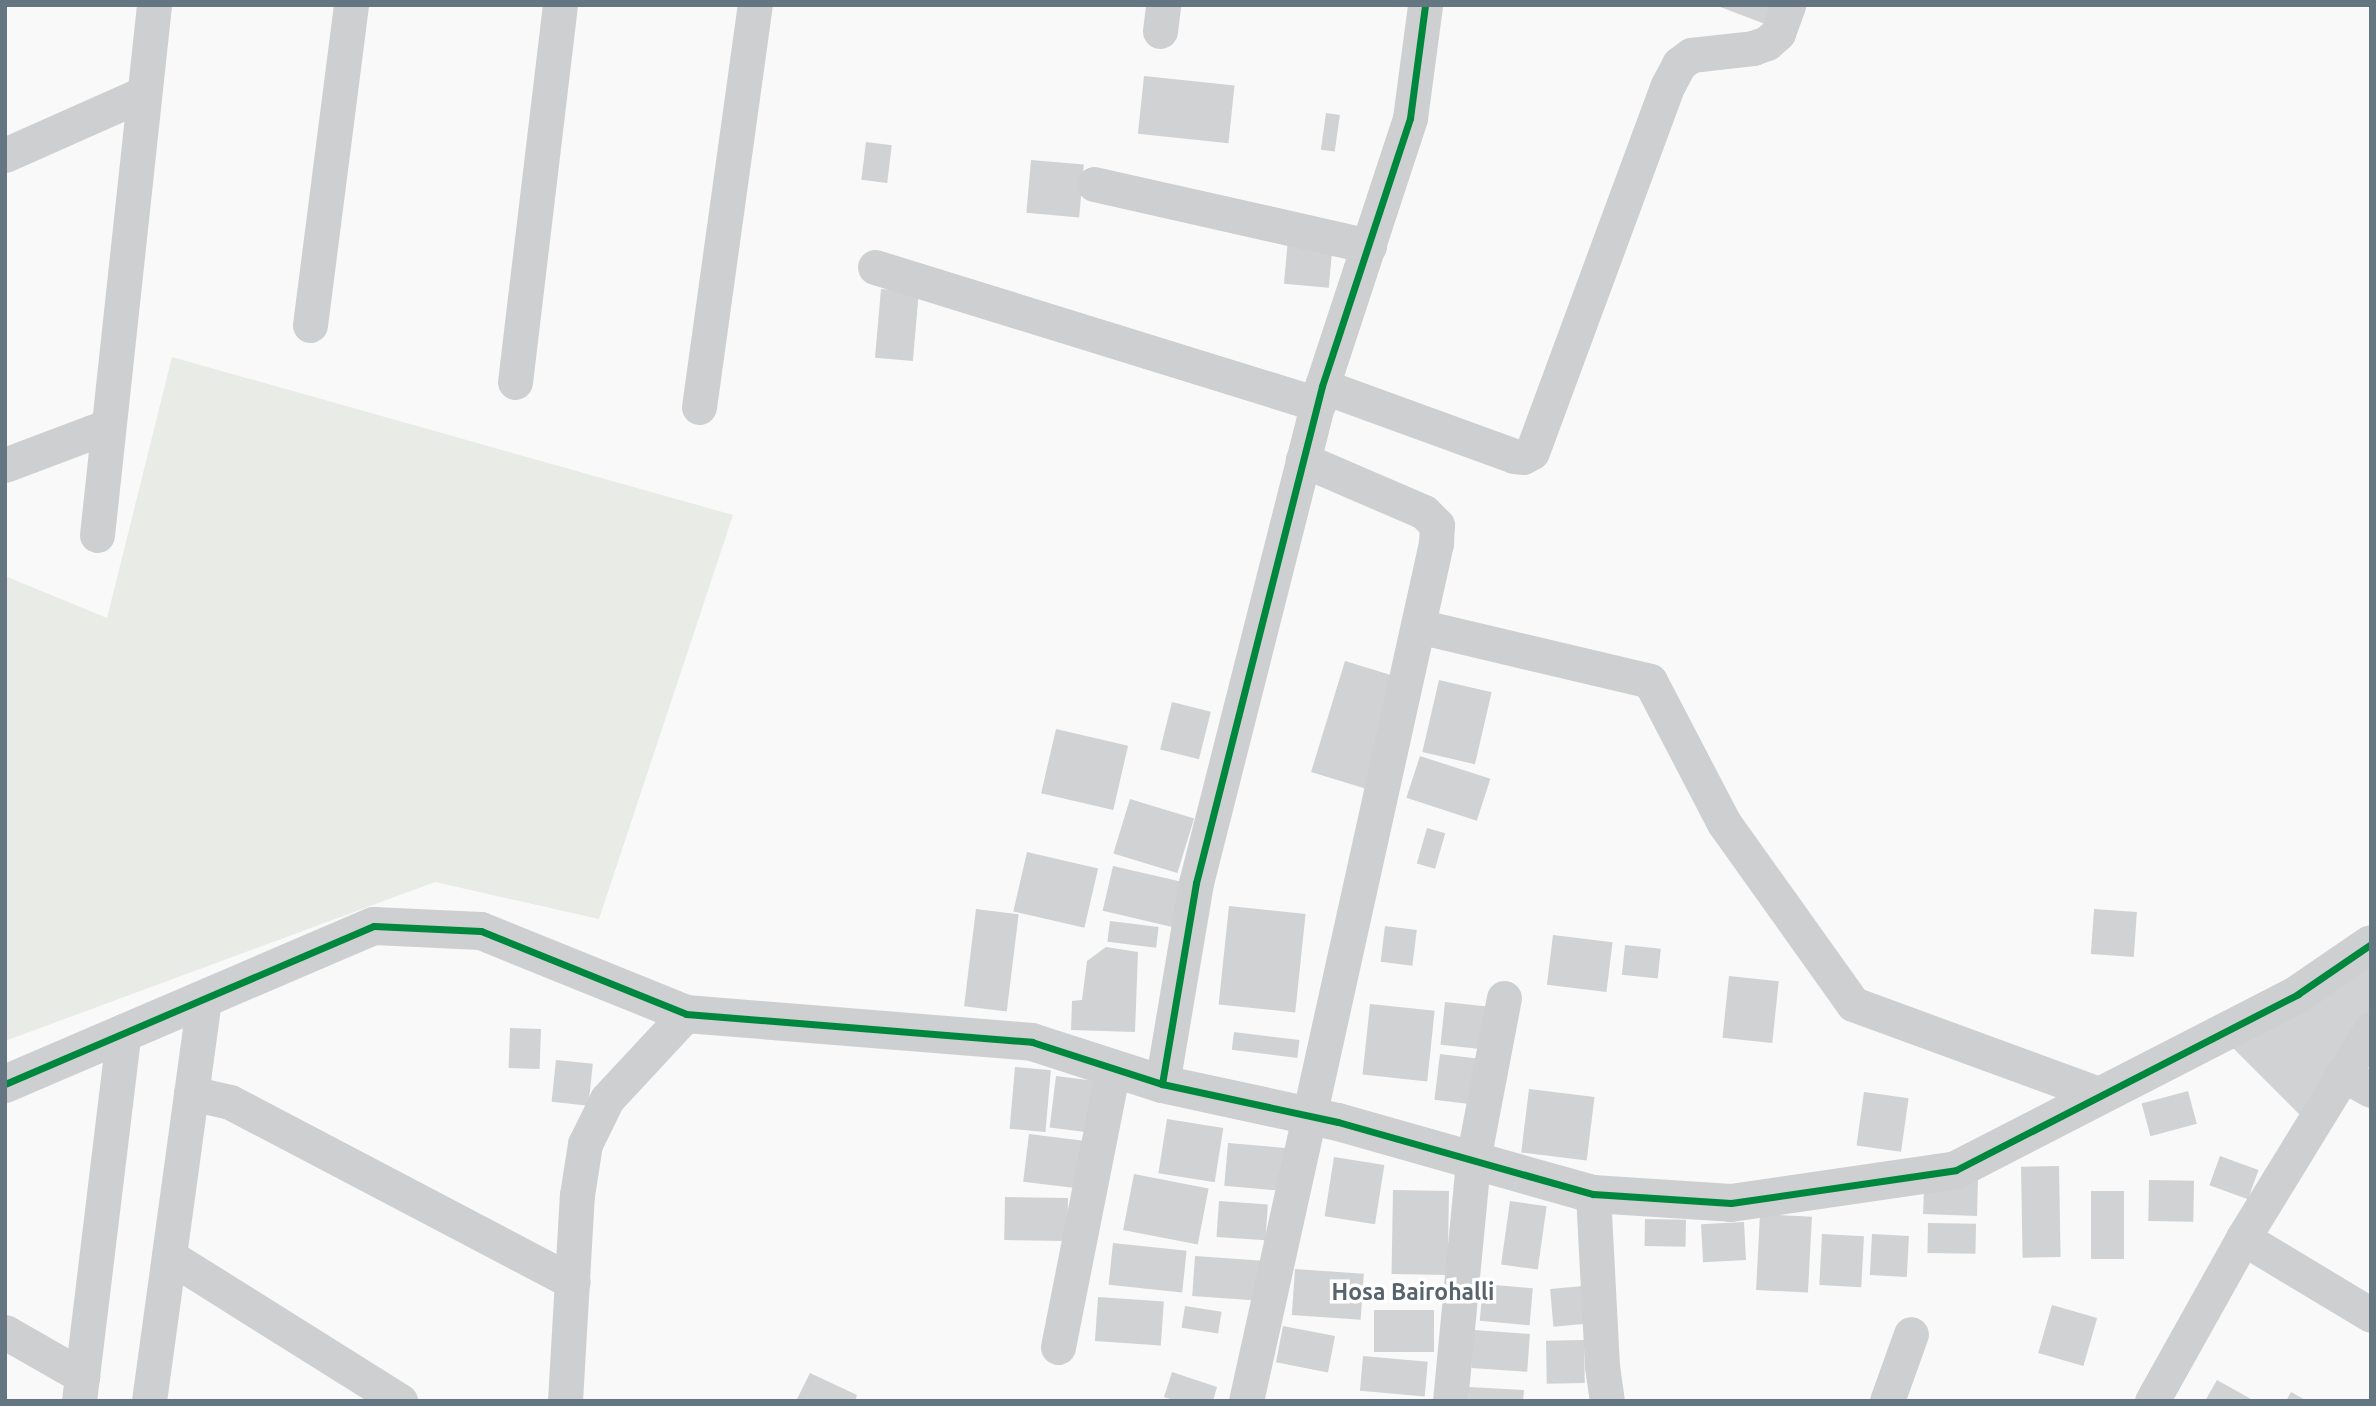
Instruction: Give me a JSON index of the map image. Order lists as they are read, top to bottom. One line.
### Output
{"districts":["Hosa Bairohalli"]}
